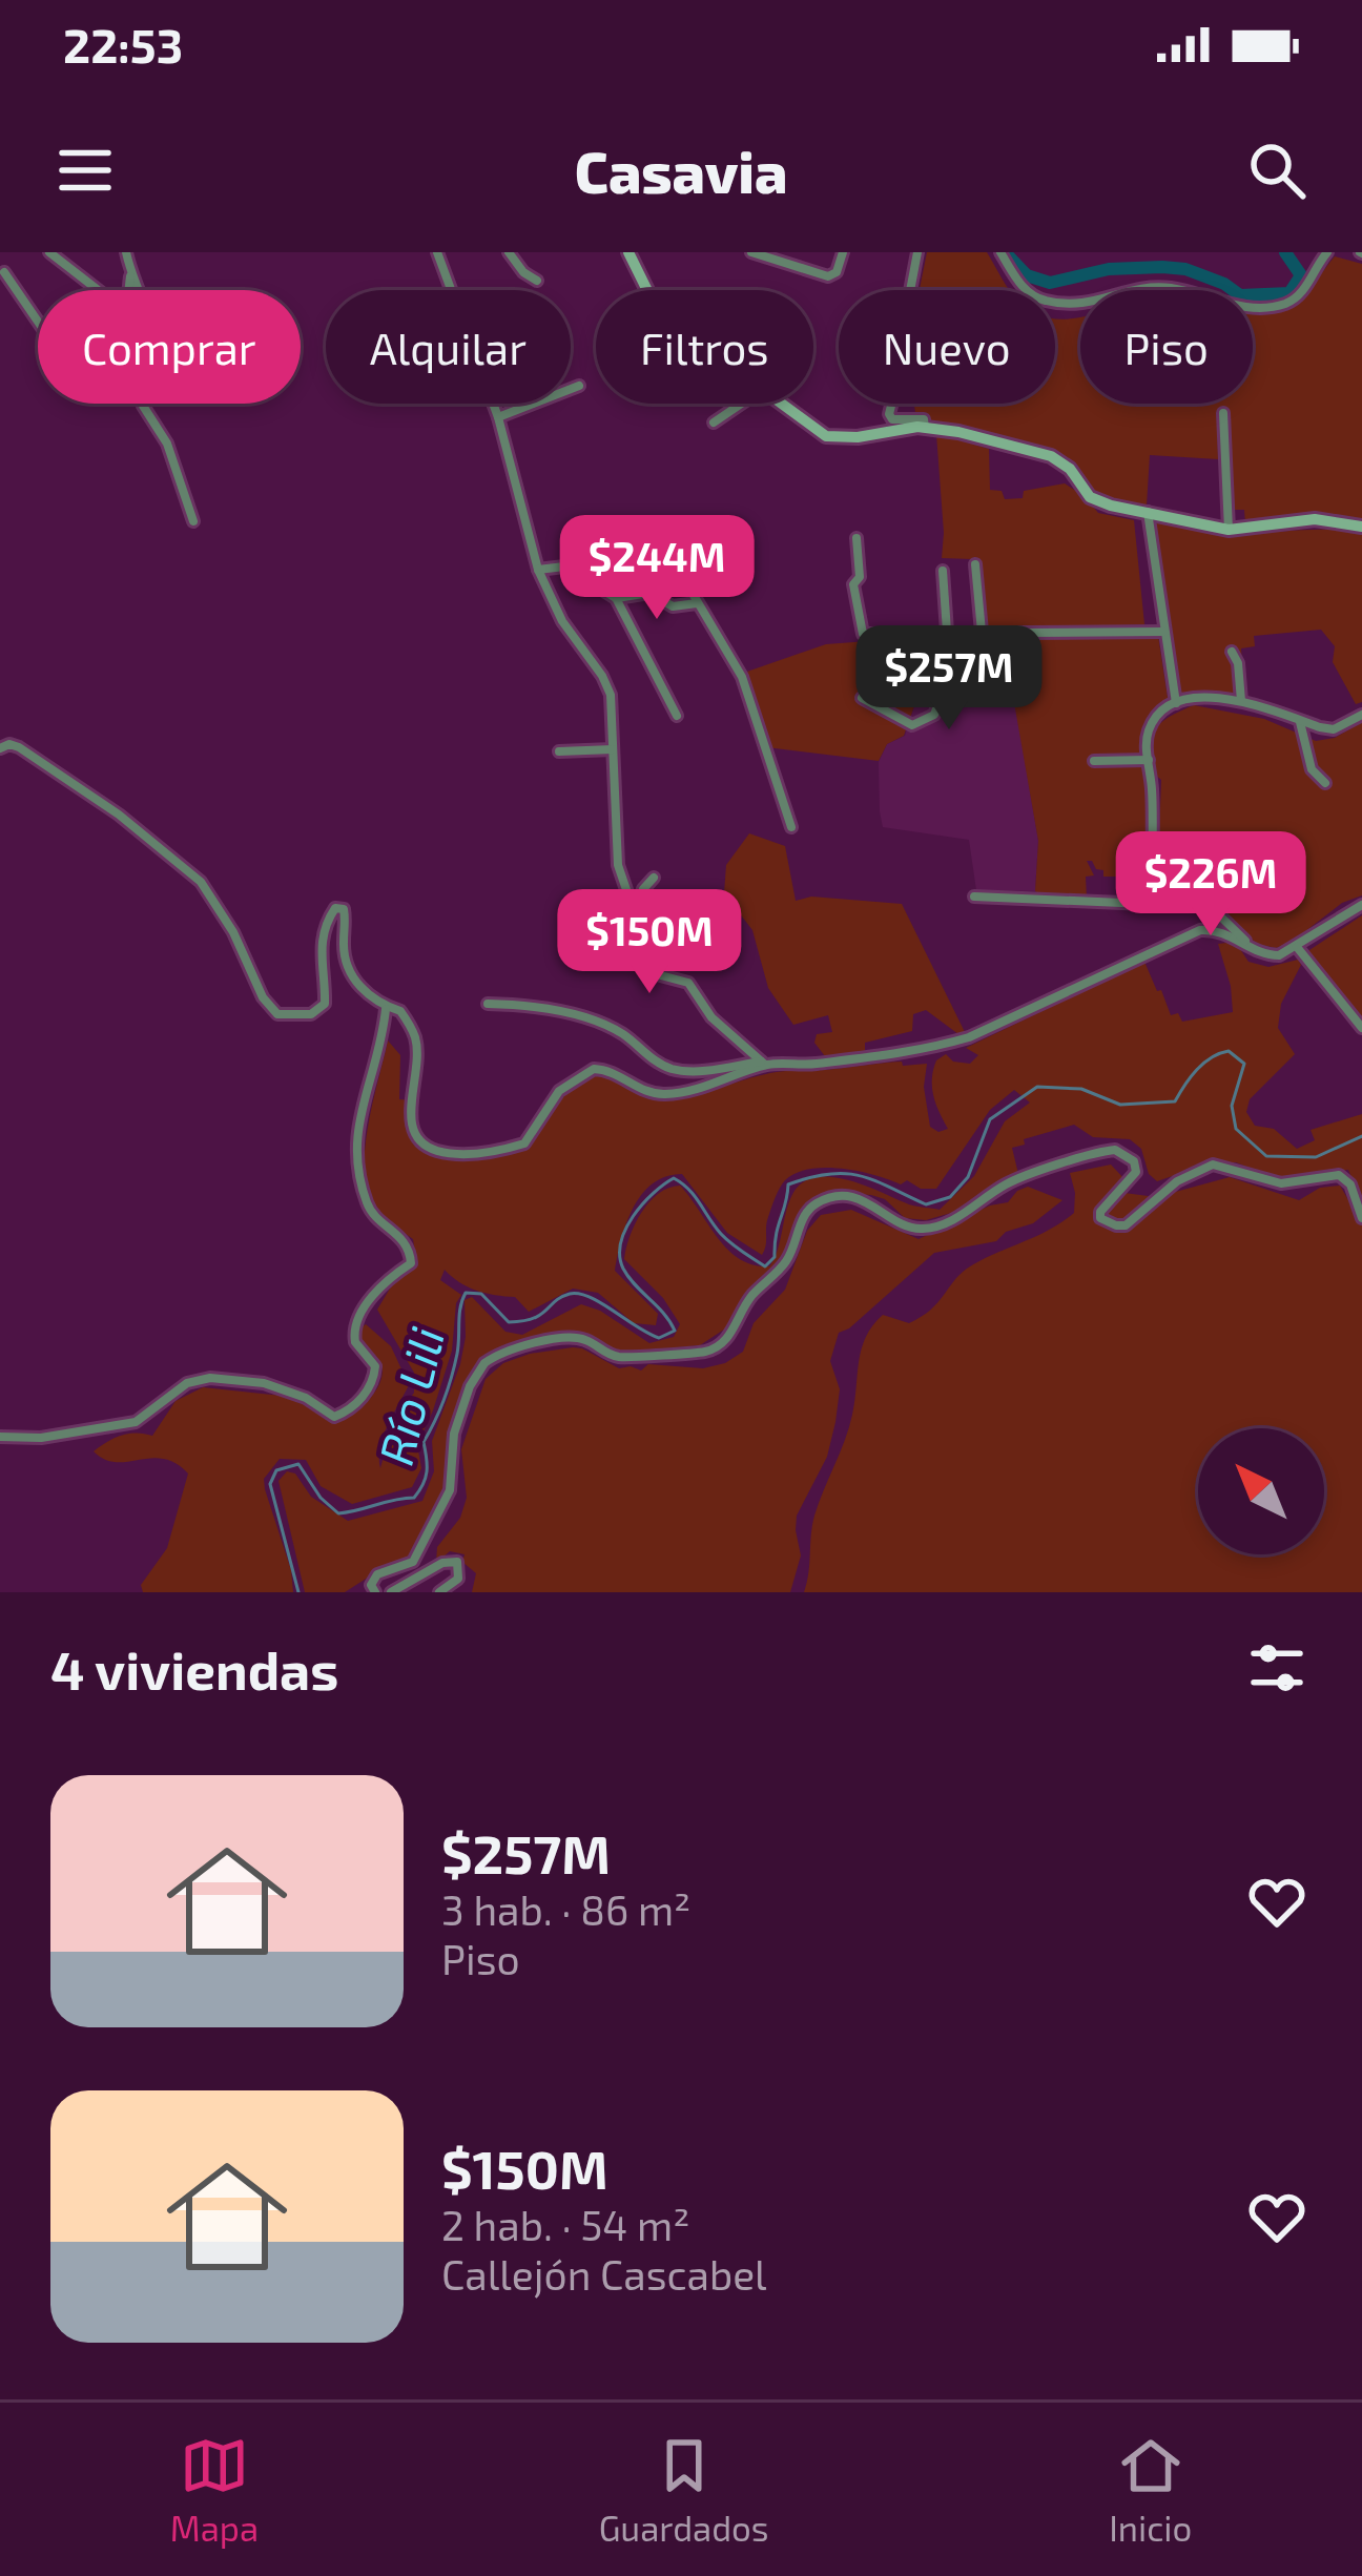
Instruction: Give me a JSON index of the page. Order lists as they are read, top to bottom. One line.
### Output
{"water":["Río Lili"],"north":"top left","page":{"status":"22:53","header":"Casavia","chip":["Comprar","Alquilar","Filtros","Nuevo","Piso"],"price":["$244M","$257M","$226M","$150M"],"heading":"4 viviendas","list":[{"name":"$257M","note":"3 hab. · 86 m² · Piso"},{"name":"$150M","note":"2 hab. · 54 m² · Callejón Cascabel"}],"tabs":["Mapa","Guardados","Inicio"]}}
